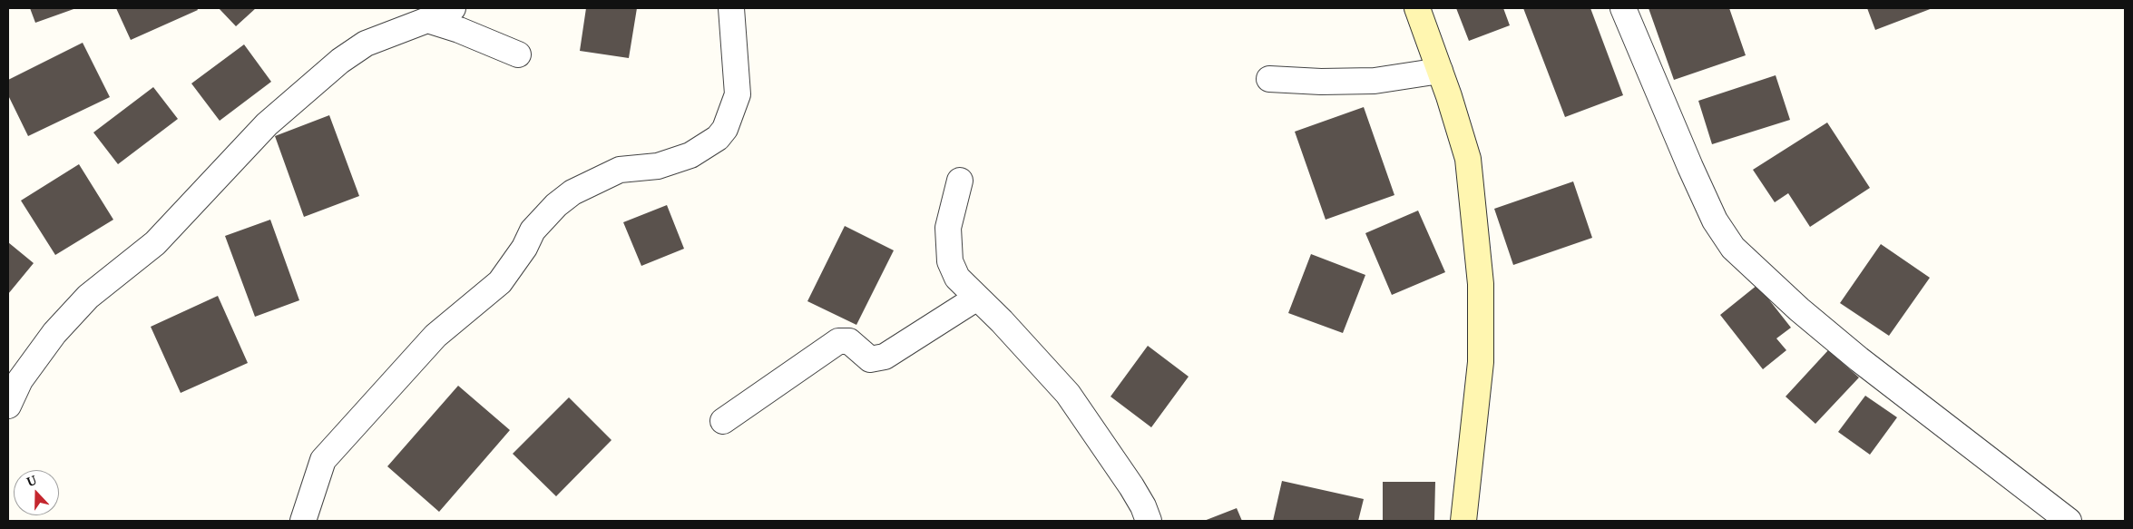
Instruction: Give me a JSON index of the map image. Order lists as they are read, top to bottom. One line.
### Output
{"north":"top"}
